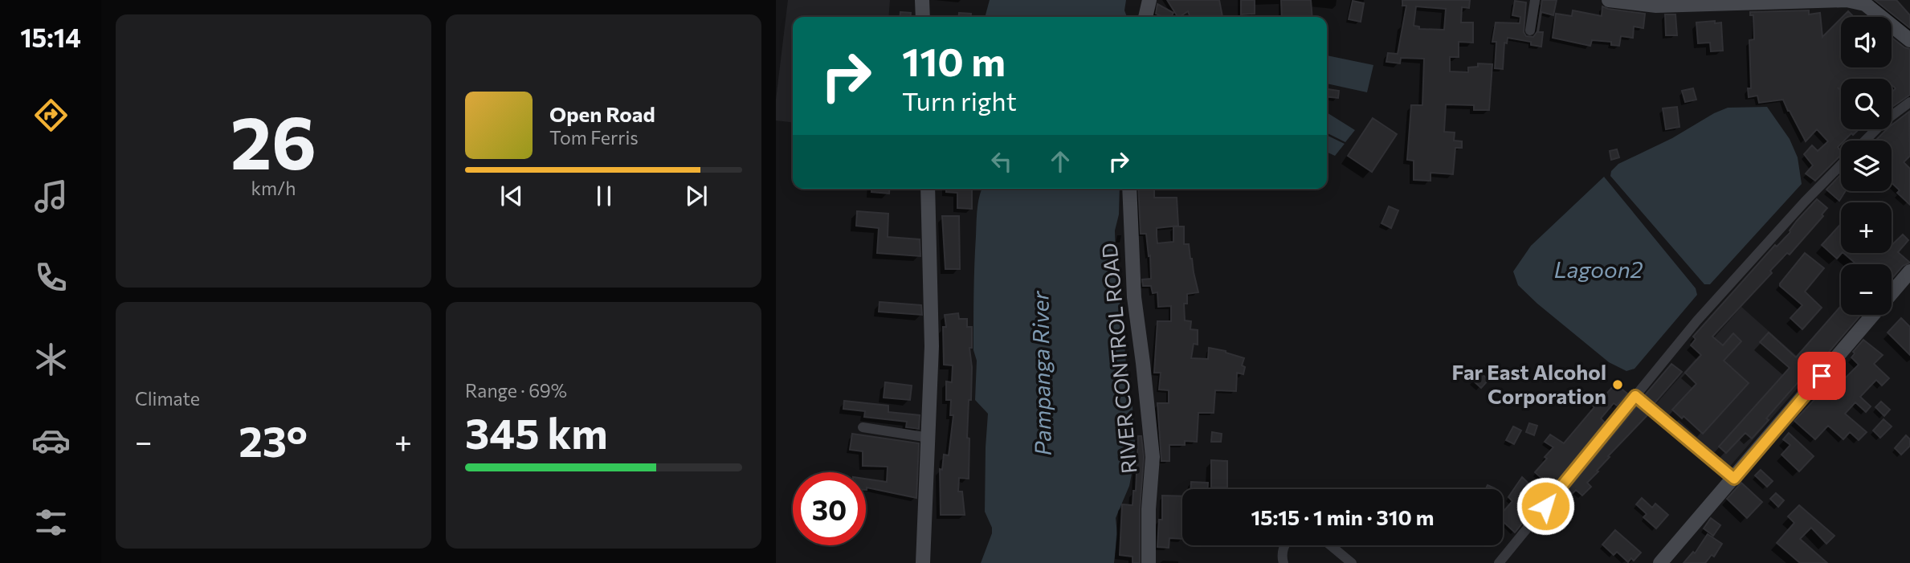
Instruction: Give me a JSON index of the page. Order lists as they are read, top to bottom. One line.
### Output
{"streets":{"street":["RIVER CONTROL ROAD"]},"water":["Lagoon2","Pampanga River"],"places":["Far East Alcohol Corporation"],"page":{"tabs":"15:14","tile":[["26","km/h"],"Climate",["Range · 69%","345 km"]],"map_buttons":["+","−"],"turn":["110 m","Turn right"],"song":["Open Road","Tom Ferris"],"heat":["−","23°","+"],"limit":"30","trip":"15:15 · 1 min · 310 m"}}
